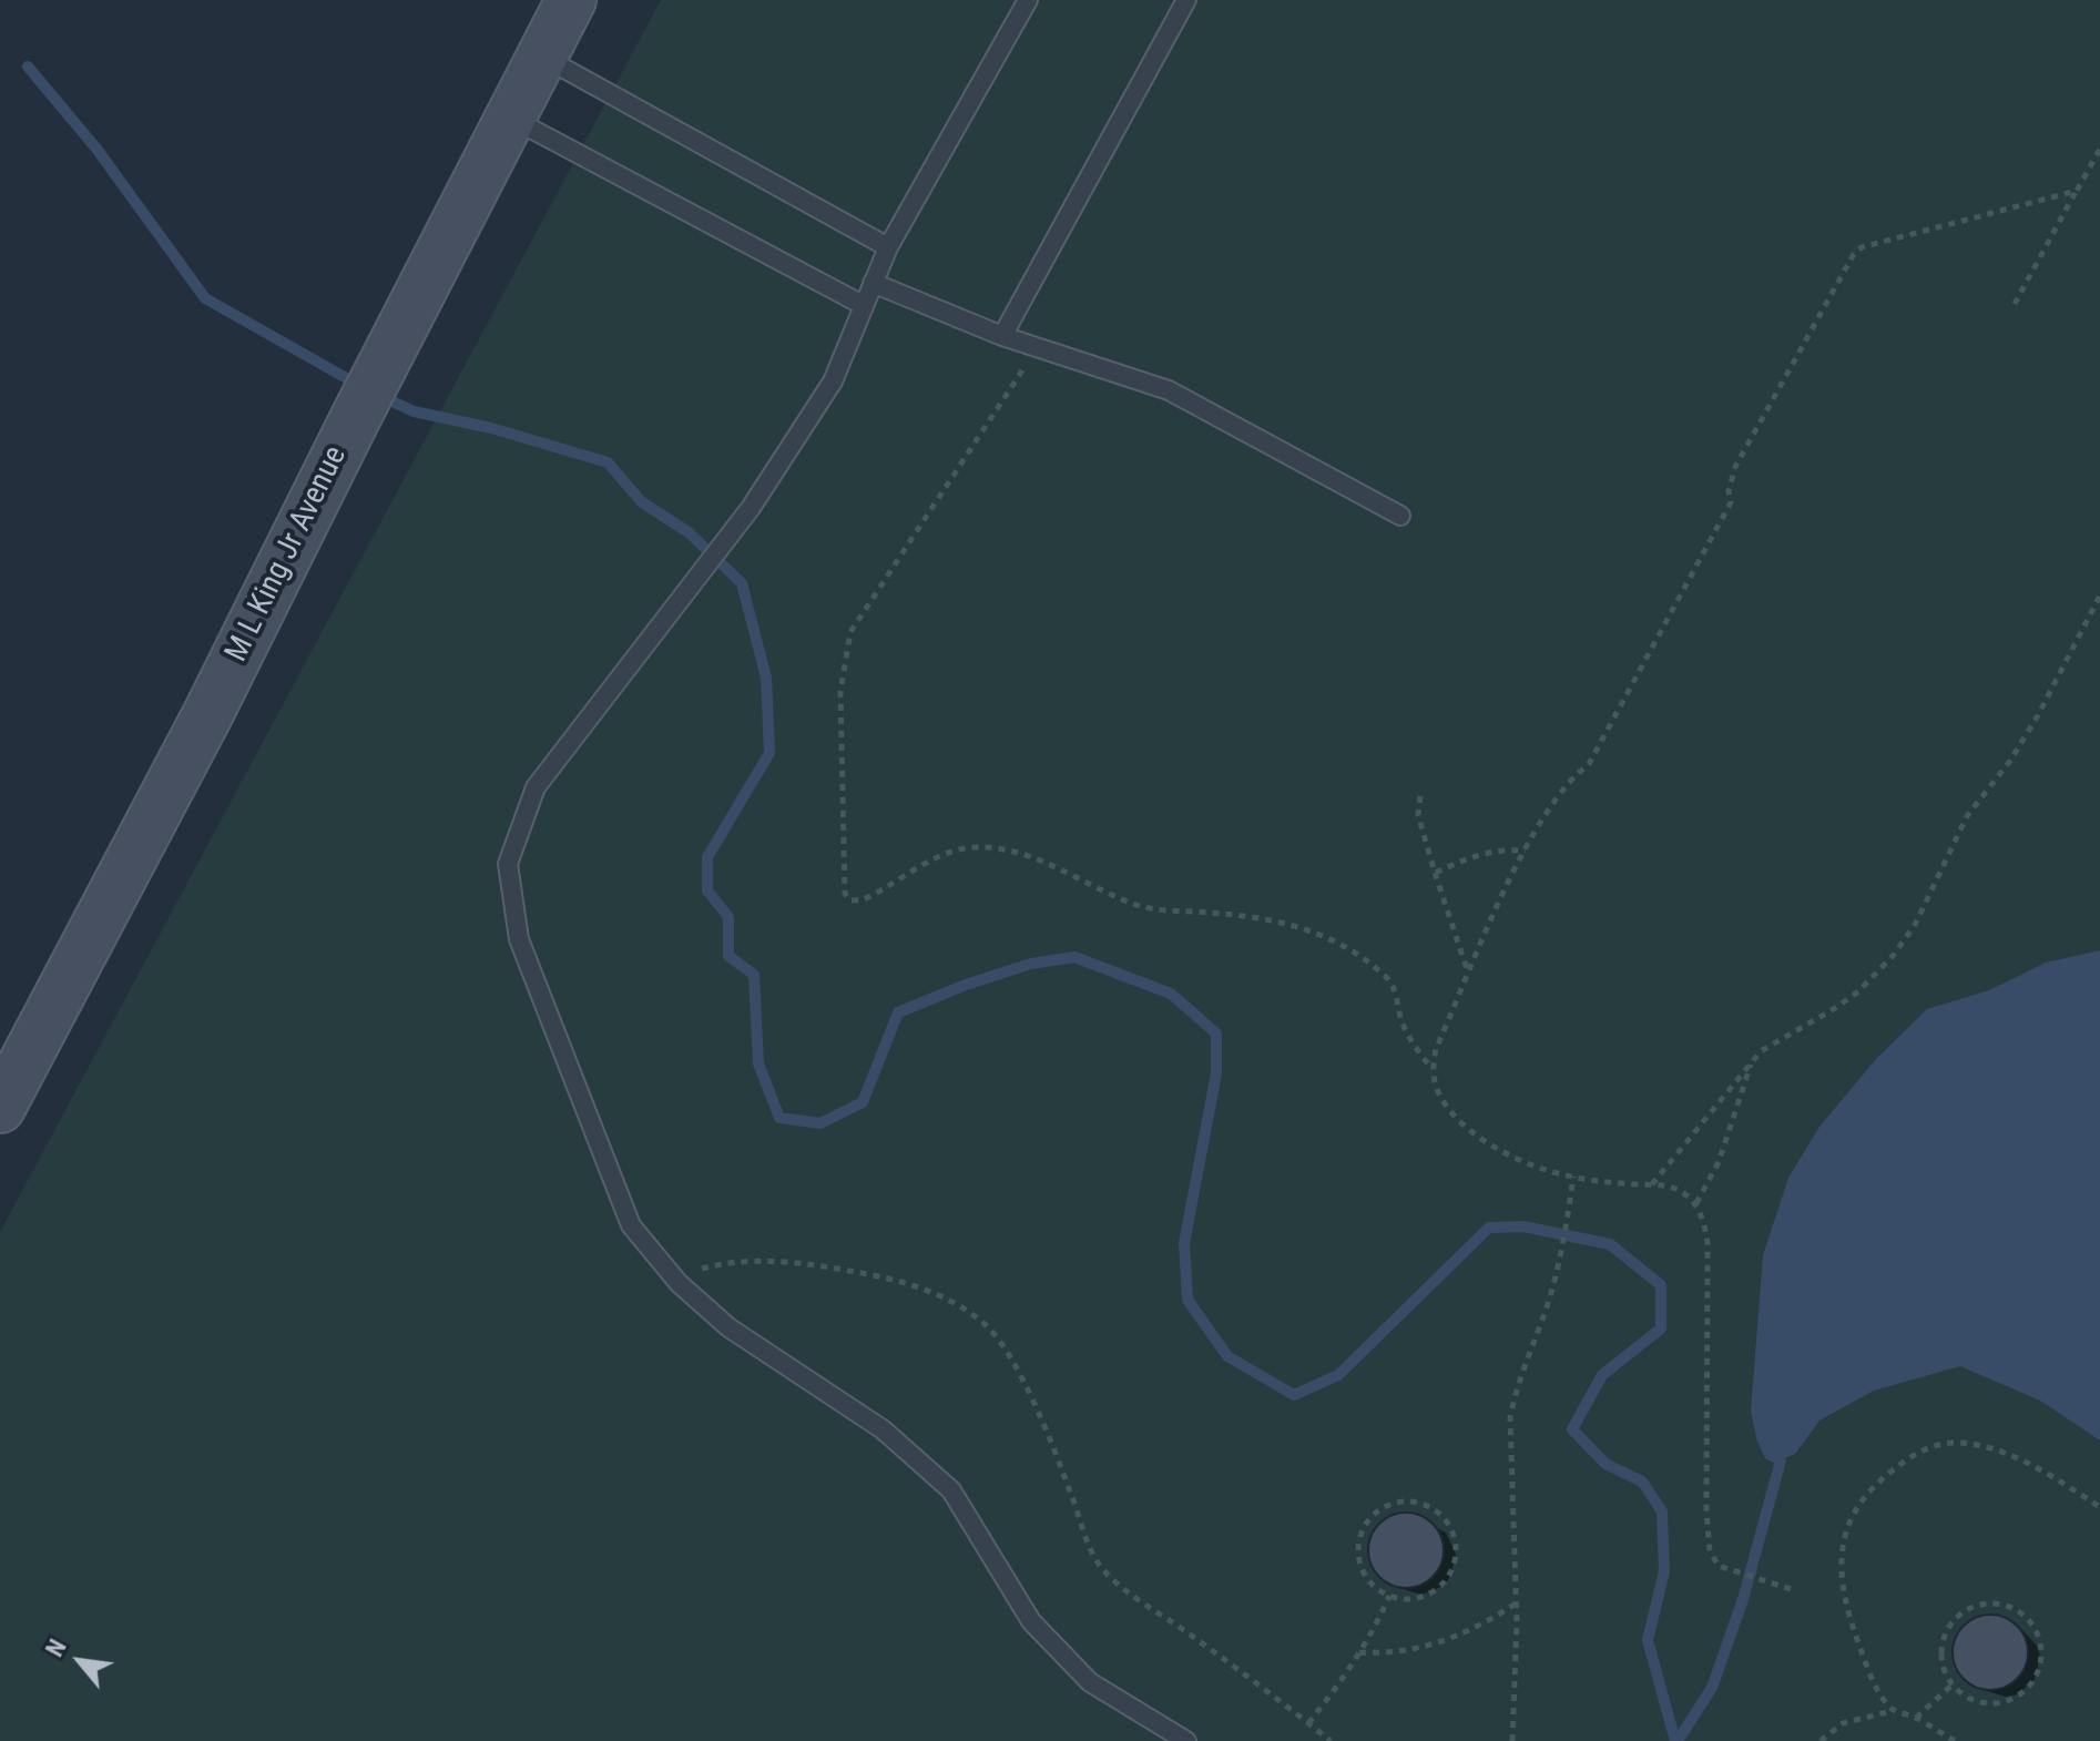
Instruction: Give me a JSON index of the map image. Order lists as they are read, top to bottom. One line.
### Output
{"streets":{"street":["M L King Jr Avenue"]},"north":"top left"}
